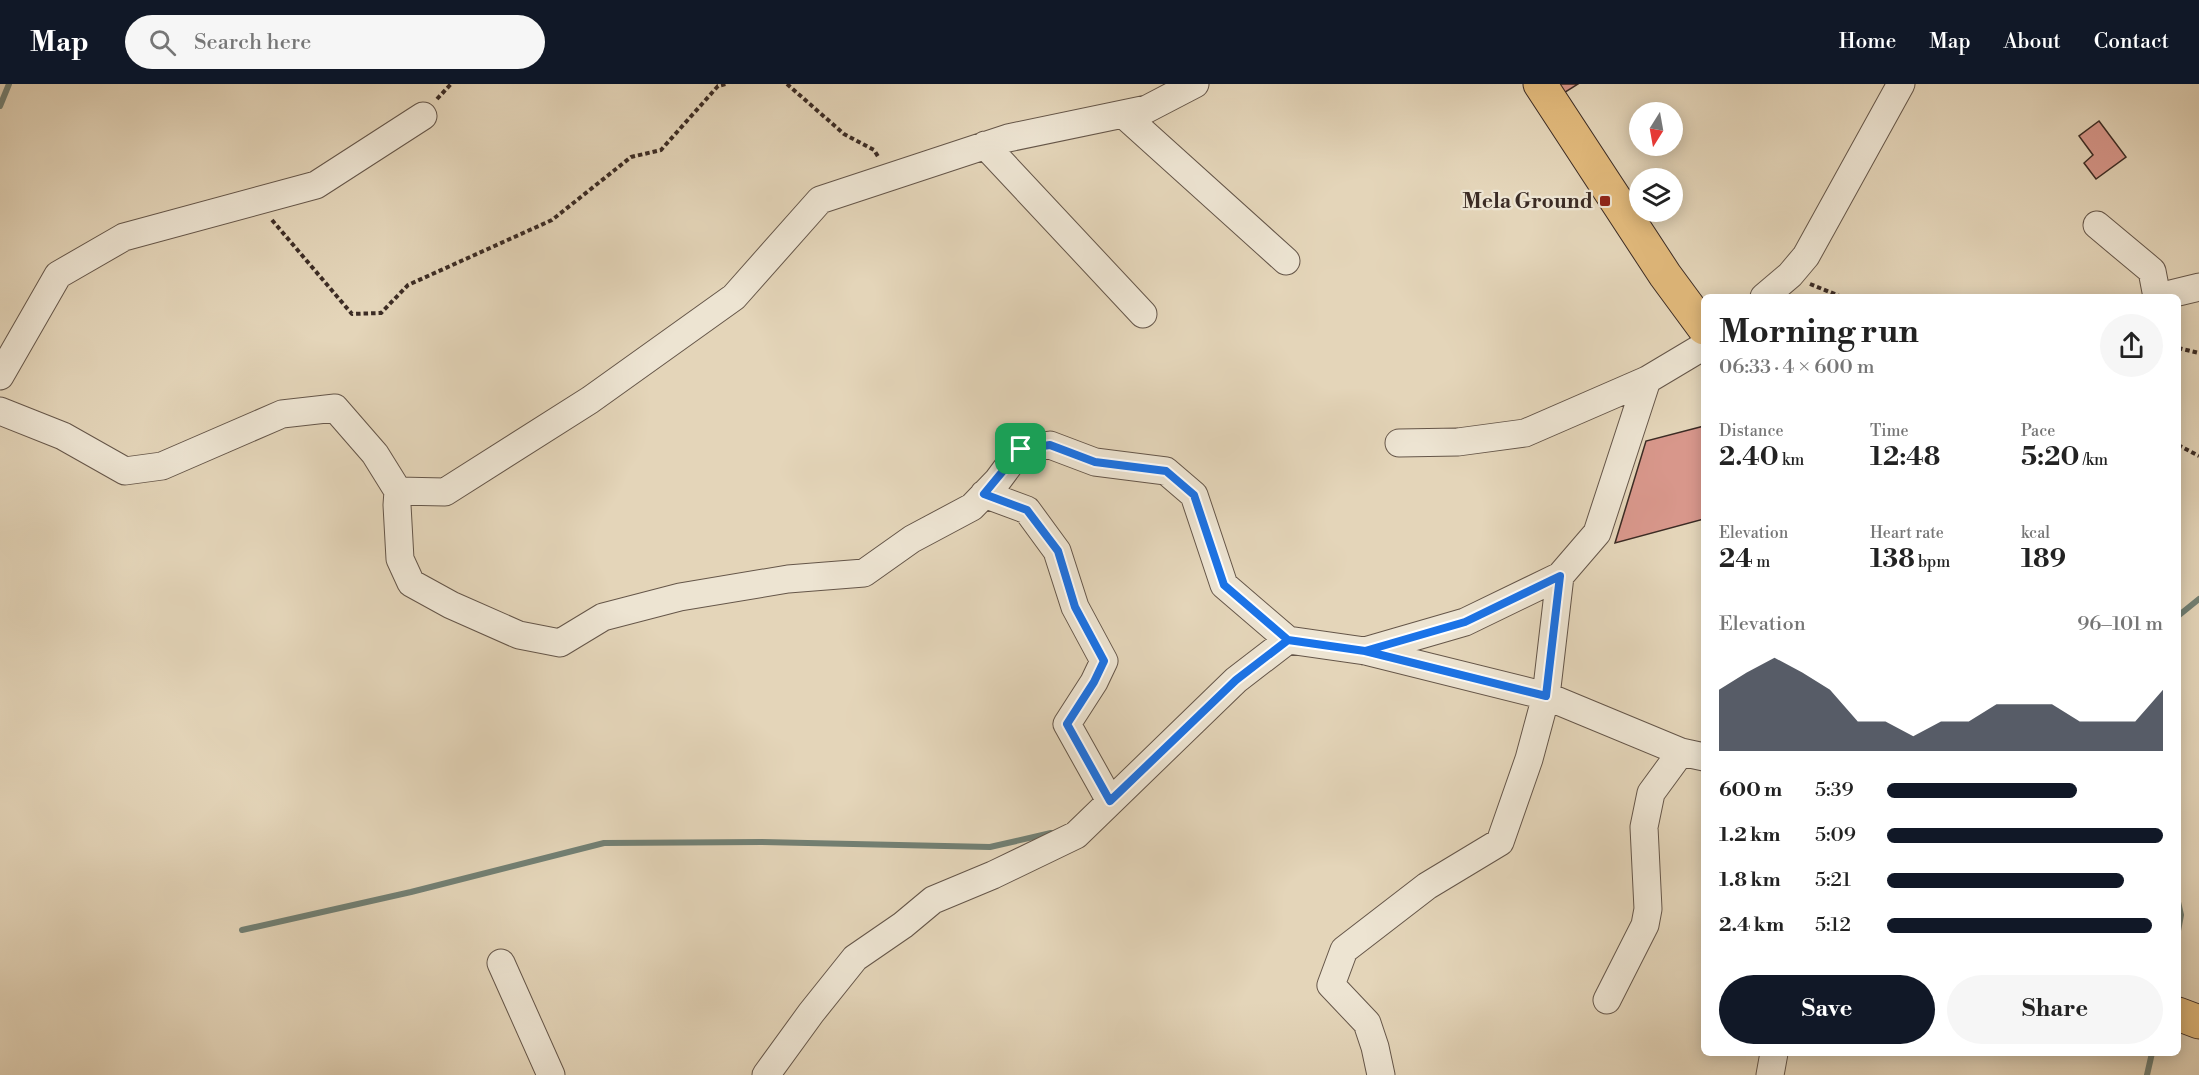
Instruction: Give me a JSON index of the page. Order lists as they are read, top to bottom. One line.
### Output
{"places":{"transit":["Mela Ground"]},"north":"bottom","page":{"header":"Map","search":"Search here","nav":["Home","Map","About","Contact"],"heading":["Morning run","06:33 · 4 × 600 m"],"stats":[["Distance","2.40 km"],["Time","12:48"],["Pace","5:20 /km"],["Elevation","24 m"],["Heart rate","138 bpm"],["kcal","189"]],"chart":["Elevation","96–101 m"],"list":[{"name":"600 m","note":"5:39"},{"name":"1.2 km","note":"5:09"},{"name":"1.8 km","note":"5:21"},{"name":"2.4 km","note":"5:12"}],"buttons":["Save","Share"]}}
